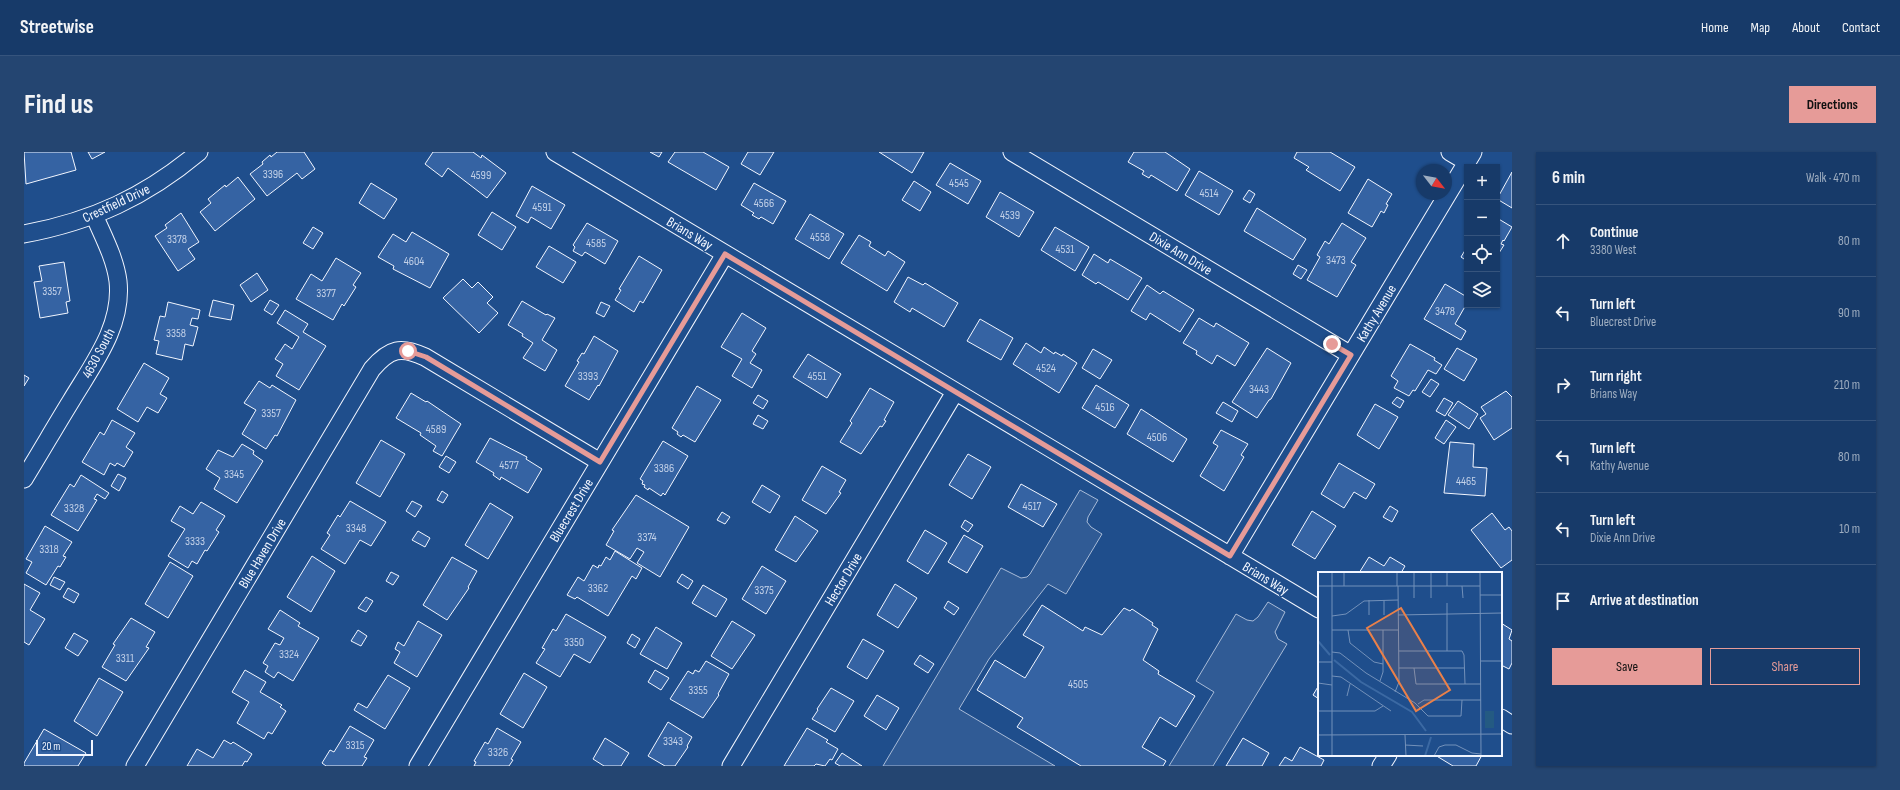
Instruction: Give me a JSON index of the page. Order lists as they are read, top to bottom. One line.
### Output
{"streets":{"street":["Crestfield Drive","Brians Way","Dixie Ann Drive","Kathy Avenue","4630 South","Bluecrest Drive","Blue Haven Drive","Hector Drive"]},"crossings":[["Crestfield Drive","4630 South"],["Brians Way","Kathy Avenue"],["Brians Way","Bluecrest Drive"],["Brians Way","Hector Drive"],["Dixie Ann Drive","Kathy Avenue"],["Bluecrest Drive","Blue Haven Drive"]],"house_numbers":["3396","4599","4545","4514","4566","4591","4539","4558","3378","4585","4531","3473","4604","3357","3377","3478","3358","4524","3393","4551","3443","4516","3357","4589","4506","4577","3386","3345","4465","4517","3328","3348","3374","3333","3318","3362","3375","3350","3324","3311","4505","3355","3343","3315","3326"],"scale_bar":"20 m","north":"bottom right","page":{"header":"Streetwise","nav":["Home","Map","About","Contact"],"buttons":["Directions",["Save","Share"]],"title":"Find us","heading":["6 min","Walk · 470 m"],"map_buttons":["+","−"],"list":[["Continue","3380 West","80 m"],["Turn left","Bluecrest Drive","90 m"],["Turn right","Brians Way","210 m"],["Turn left","Kathy Avenue","80 m"],["Turn left","Dixie Ann Drive","10 m"],"Arrive at destination"],"scale":"20 m"}}
